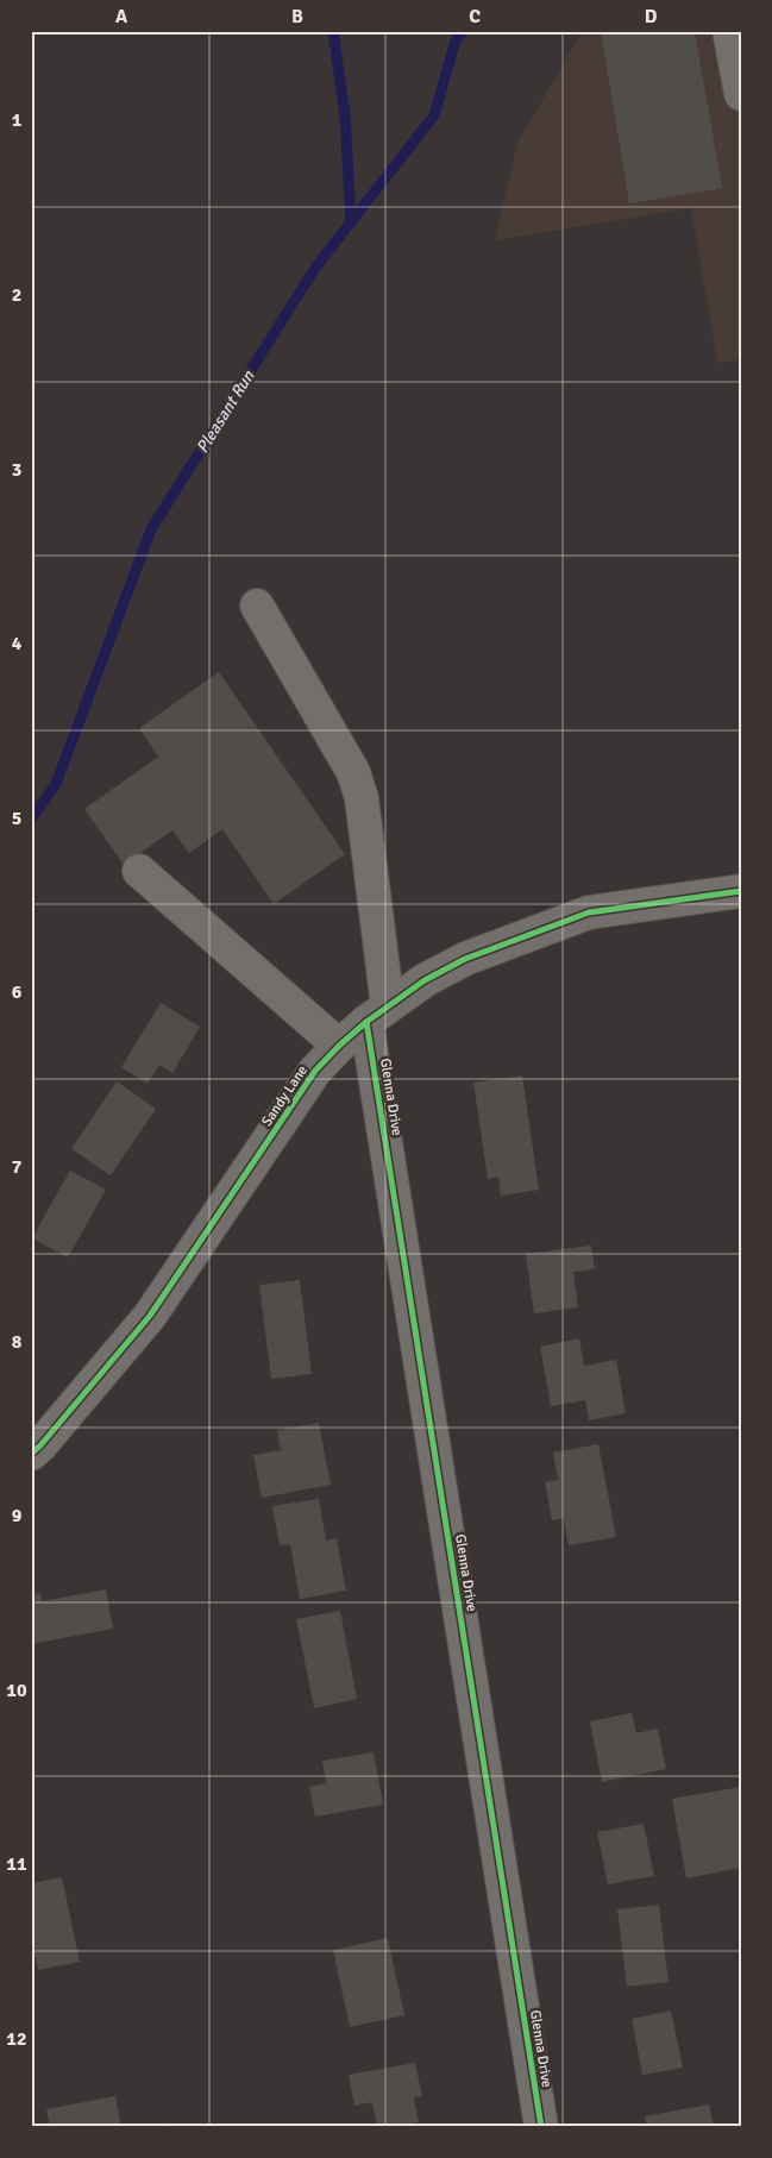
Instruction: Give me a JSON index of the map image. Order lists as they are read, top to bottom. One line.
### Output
{"streets":{"street":["Sandy Lane","Glenna Drive"]},"crossings":[["Sandy Lane","Glenna Drive"]],"water":["Pleasant Run"],"grid":{"columns":["A","B","C","D"],"rows":["1","2","3","4","5","6","7","8","9","10","11","12"]}}
